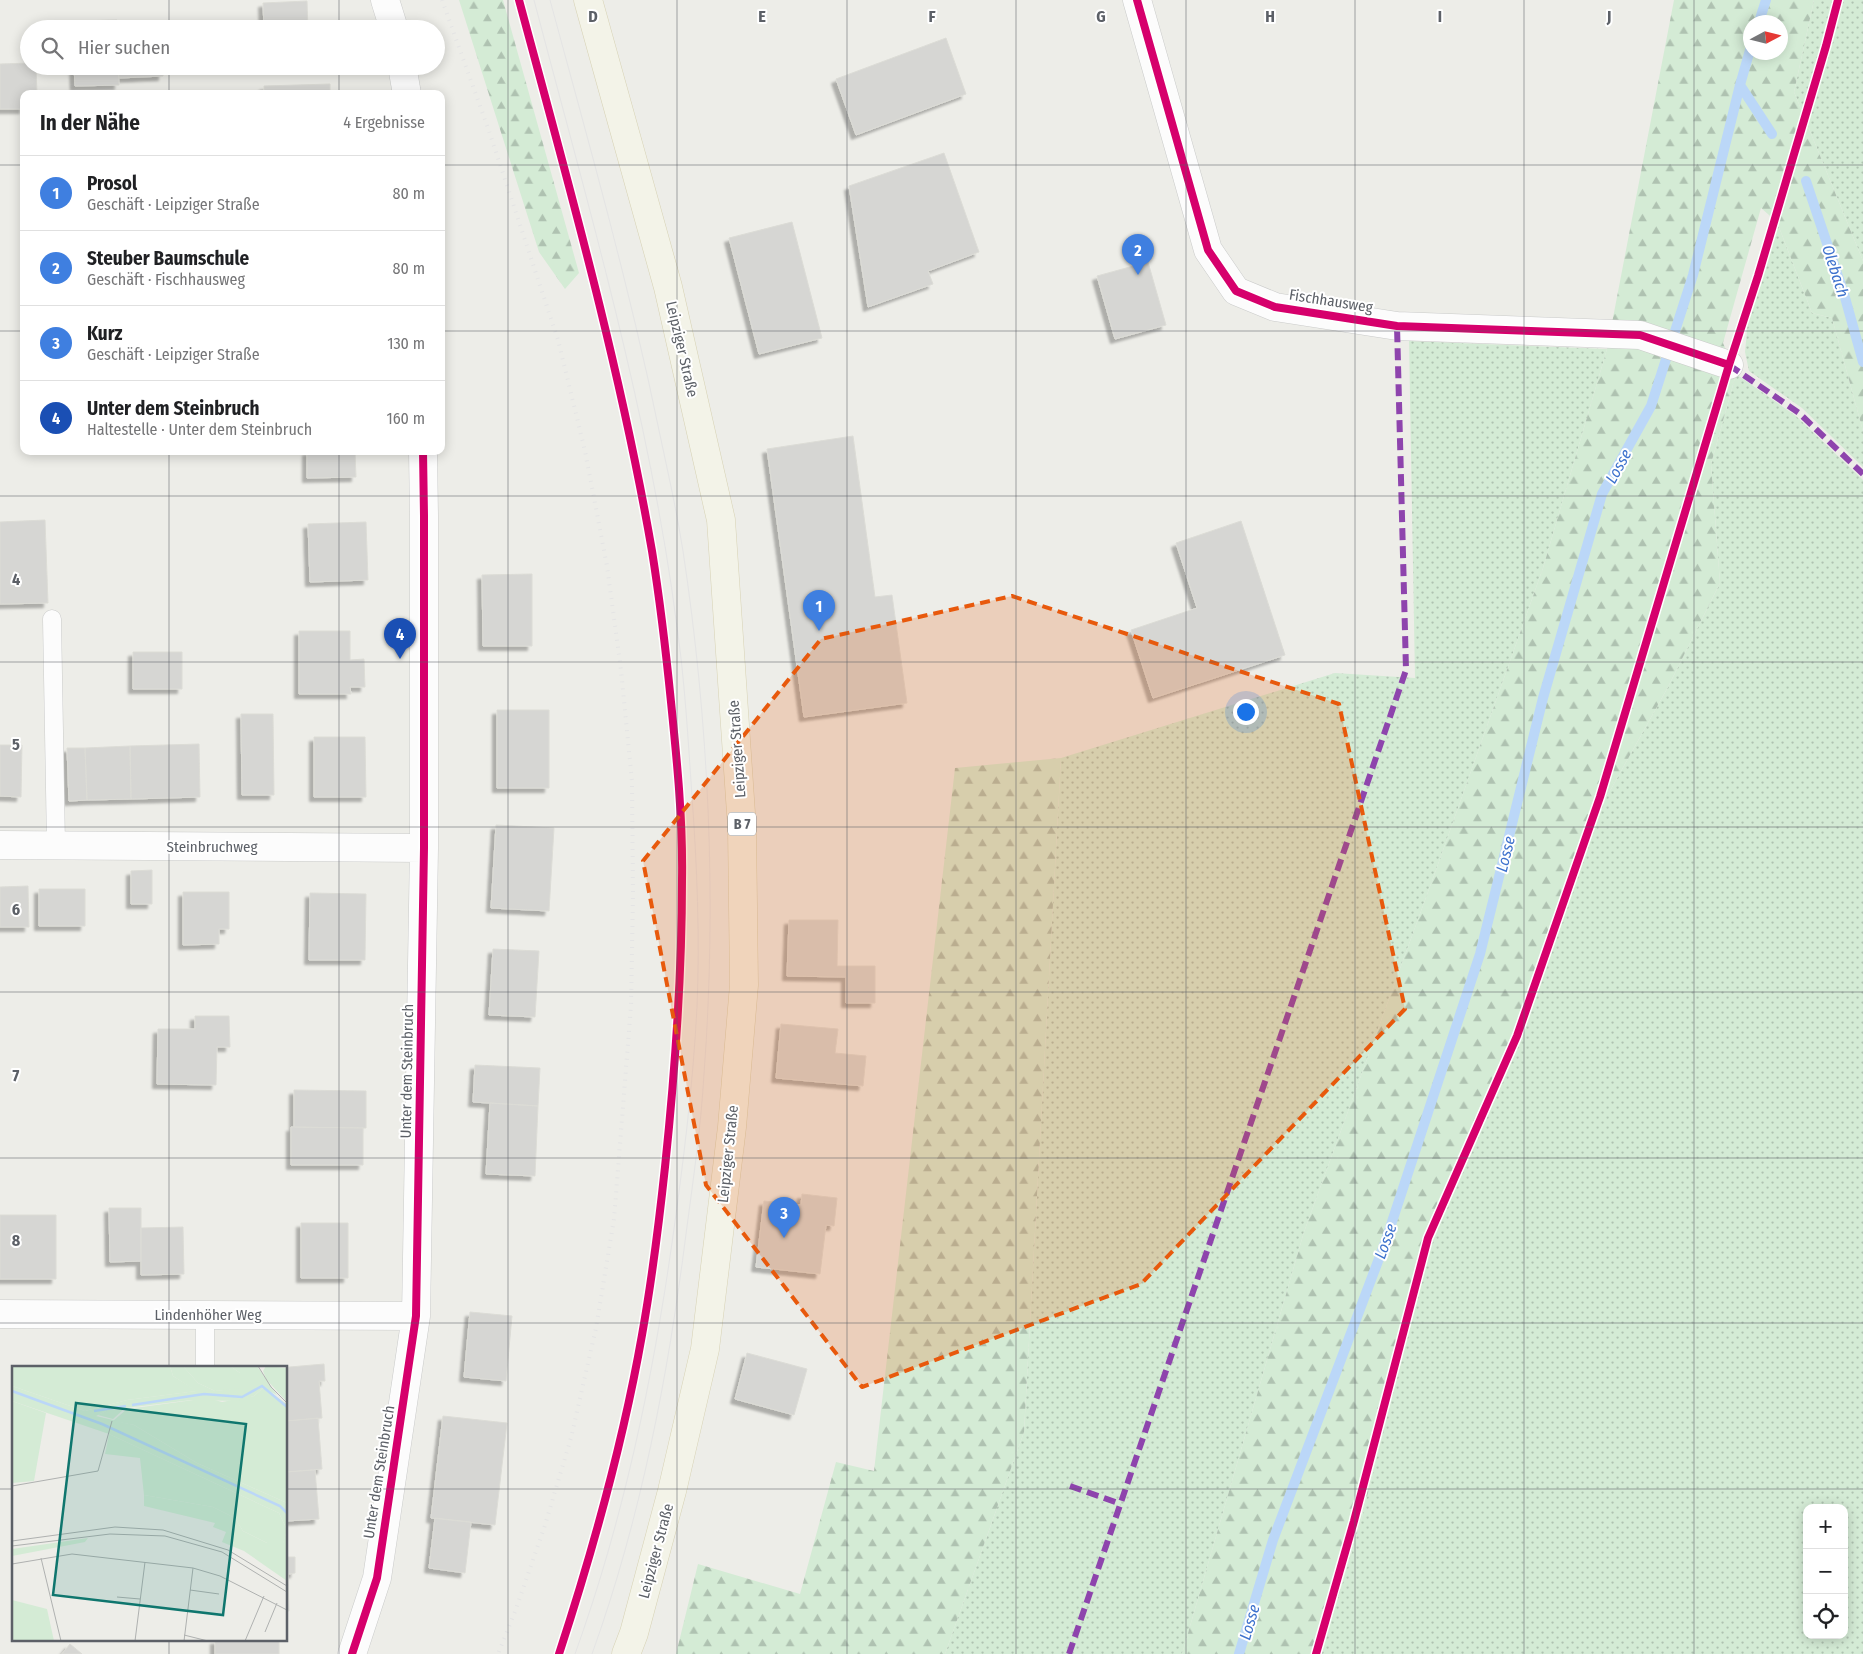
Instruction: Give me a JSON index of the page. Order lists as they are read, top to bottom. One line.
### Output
{"streets":{"main road":["Leipziger Straße","B 7"],"street":["Fischhausweg","Steinbruchweg","Unter dem Steinbruch","Lindenhöher Weg"]},"crossings":[["Steinbruchweg","Unter dem Steinbruch"],["Unter dem Steinbruch","Lindenhöher Weg"]],"water":["Olebach","Losse"],"north":"right","page":{"search":"Hier suchen","heading":["In der Nähe","4 Ergebnisse"],"list":[{"mark":"1","name":"Prosol","note":"Geschäft · Leipziger Straße","value":"80 m"},{"mark":"2","name":"Steuber Baumschule","note":"Geschäft · Fischhausweg","value":"80 m"},{"mark":"3","name":"Kurz","note":"Geschäft · Leipziger Straße","value":"130 m"},{"mark":"4","name":"Unter dem Steinbruch","note":"Haltestelle · Unter dem Steinbruch","value":"160 m"}],"pins":["2","1","4","3"],"map_buttons":["+","−"]},"grid":{"columns":["D","E","F","G","H","I","J"],"rows":["4","5","6","7","8"]}}
